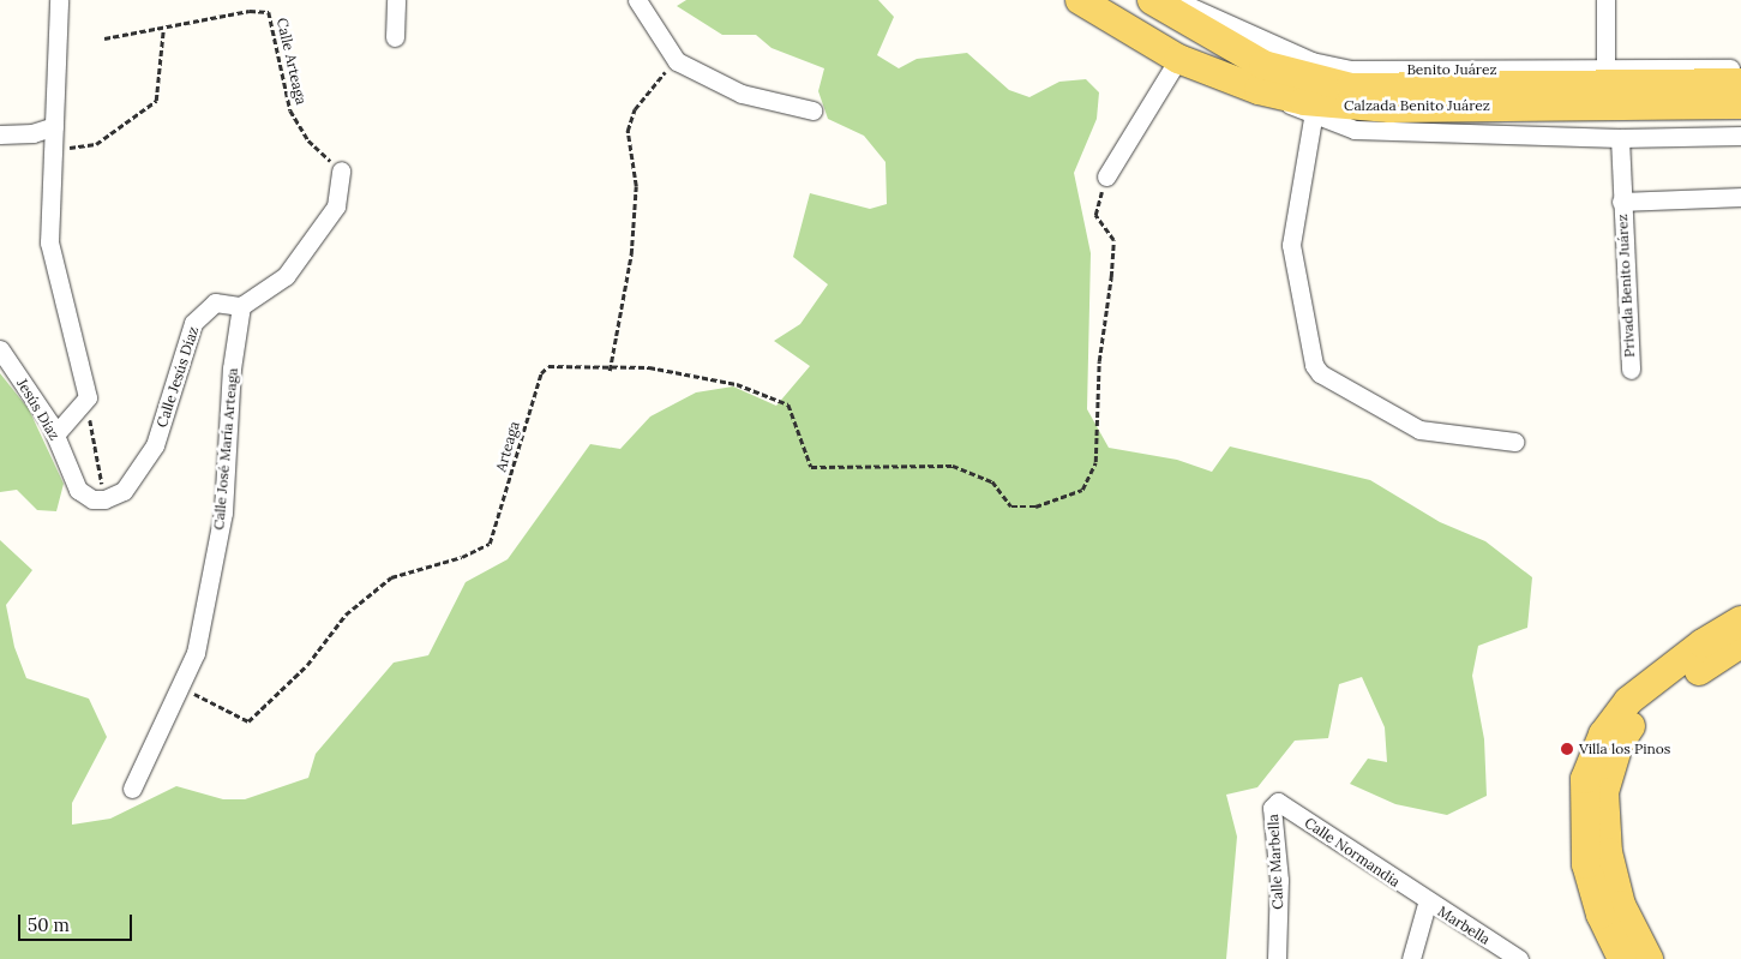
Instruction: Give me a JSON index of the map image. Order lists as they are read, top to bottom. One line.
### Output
{"streets":{"main road":["Calzada Benito Juárez"],"street":["Benito Juárez","Privada Benito Juárez","Calle Jesús Díaz","Jesús Díaz","Calle José María Arteaga","Calle Normandia","Calle Marbella","Marbella"],"path":["Calle Arteaga","Arteaga"]},"crossings":[["Calle Jesús Díaz","Jesús Díaz"],["Calle Jesús Díaz","Calle José María Arteaga"],["Arteaga","Calle José María Arteaga"],["Calle Normandia","Calle Marbella"],["Calle Normandia","Marbella"]],"places":["Villa los Pinos"],"scale_bar":"50 m"}
